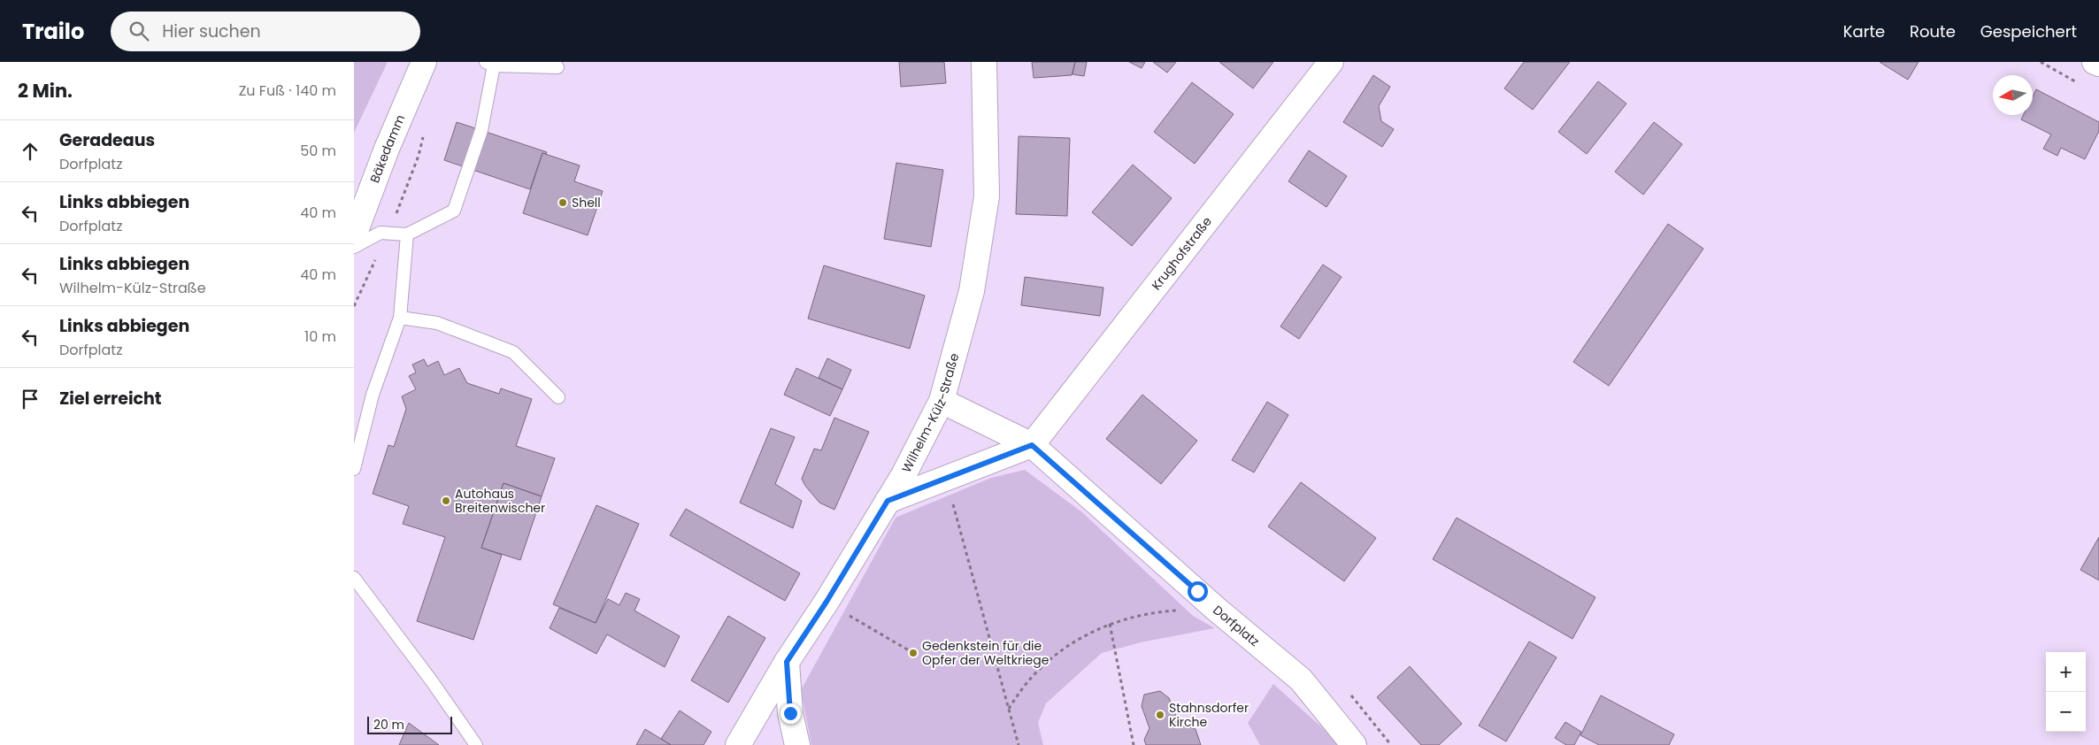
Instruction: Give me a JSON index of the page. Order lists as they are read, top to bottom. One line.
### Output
{"streets":{"street":["Bäkedamm","Krughofstraße","Wilhelm-Külz-Straße","Dorfplatz"]},"crossings":[["Krughofstraße","Dorfplatz"],["Wilhelm-Külz-Straße","Dorfplatz"]],"places":["Shell","Autohaus Breitenwischer","Gedenkstein für die Opfer der Weltkriege","Stahnsdorfer Kirche"],"scale_bar":"20 m","north":"left","page":{"header":"Trailo","search":"Hier suchen","nav":["Karte","Route","Gespeichert"],"heading":["2 Min.","Zu Fuß · 140 m"],"list":[["Geradeaus","Dorfplatz","50 m"],["Links abbiegen","Dorfplatz","40 m"],["Links abbiegen","Wilhelm-Külz-Straße","40 m"],["Links abbiegen","Dorfplatz","10 m"],"Ziel erreicht"],"map_buttons":["+","−"],"scale":"20 m"}}
